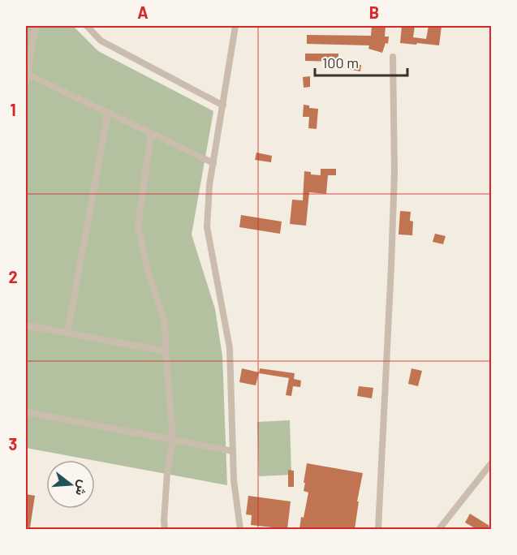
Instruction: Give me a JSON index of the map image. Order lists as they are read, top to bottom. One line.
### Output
{"scale_bar":"100 m","north":"right","grid":{"columns":["A","B"],"rows":["1","2","3"]}}
